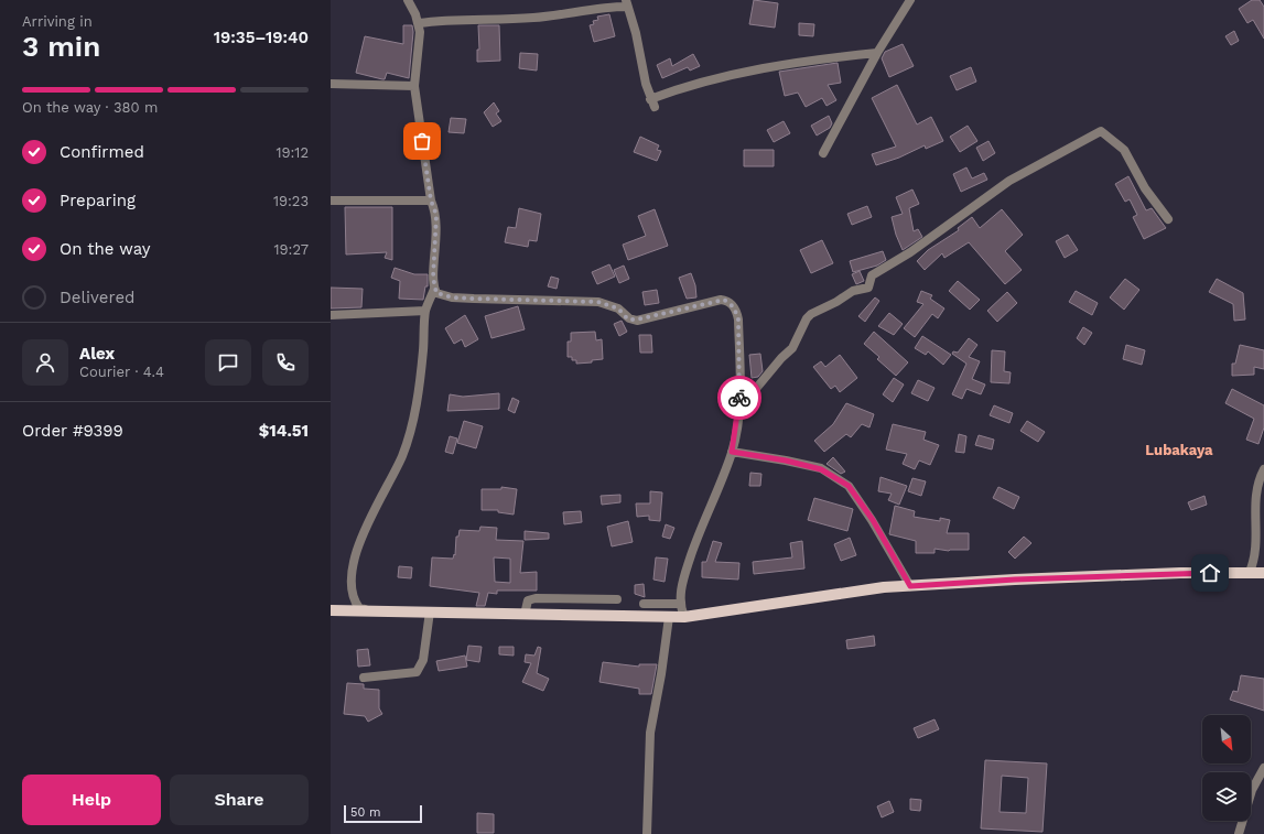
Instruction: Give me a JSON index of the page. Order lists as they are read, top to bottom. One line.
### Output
{"districts":["Lubakaya"],"scale_bar":"50 m","north":"bottom right","page":{"heading":["3 min","Arriving in","19:35–19:40"],"panel":["Alex","Courier · 4.4","Order #9399","$14.51"],"bar":"On the way · 380 m","list":[["Confirmed","19:12"],["Preparing","19:23"],["On the way","19:27"],"Delivered"],"buttons":["Help","Share"],"scale":"50 m"}}
